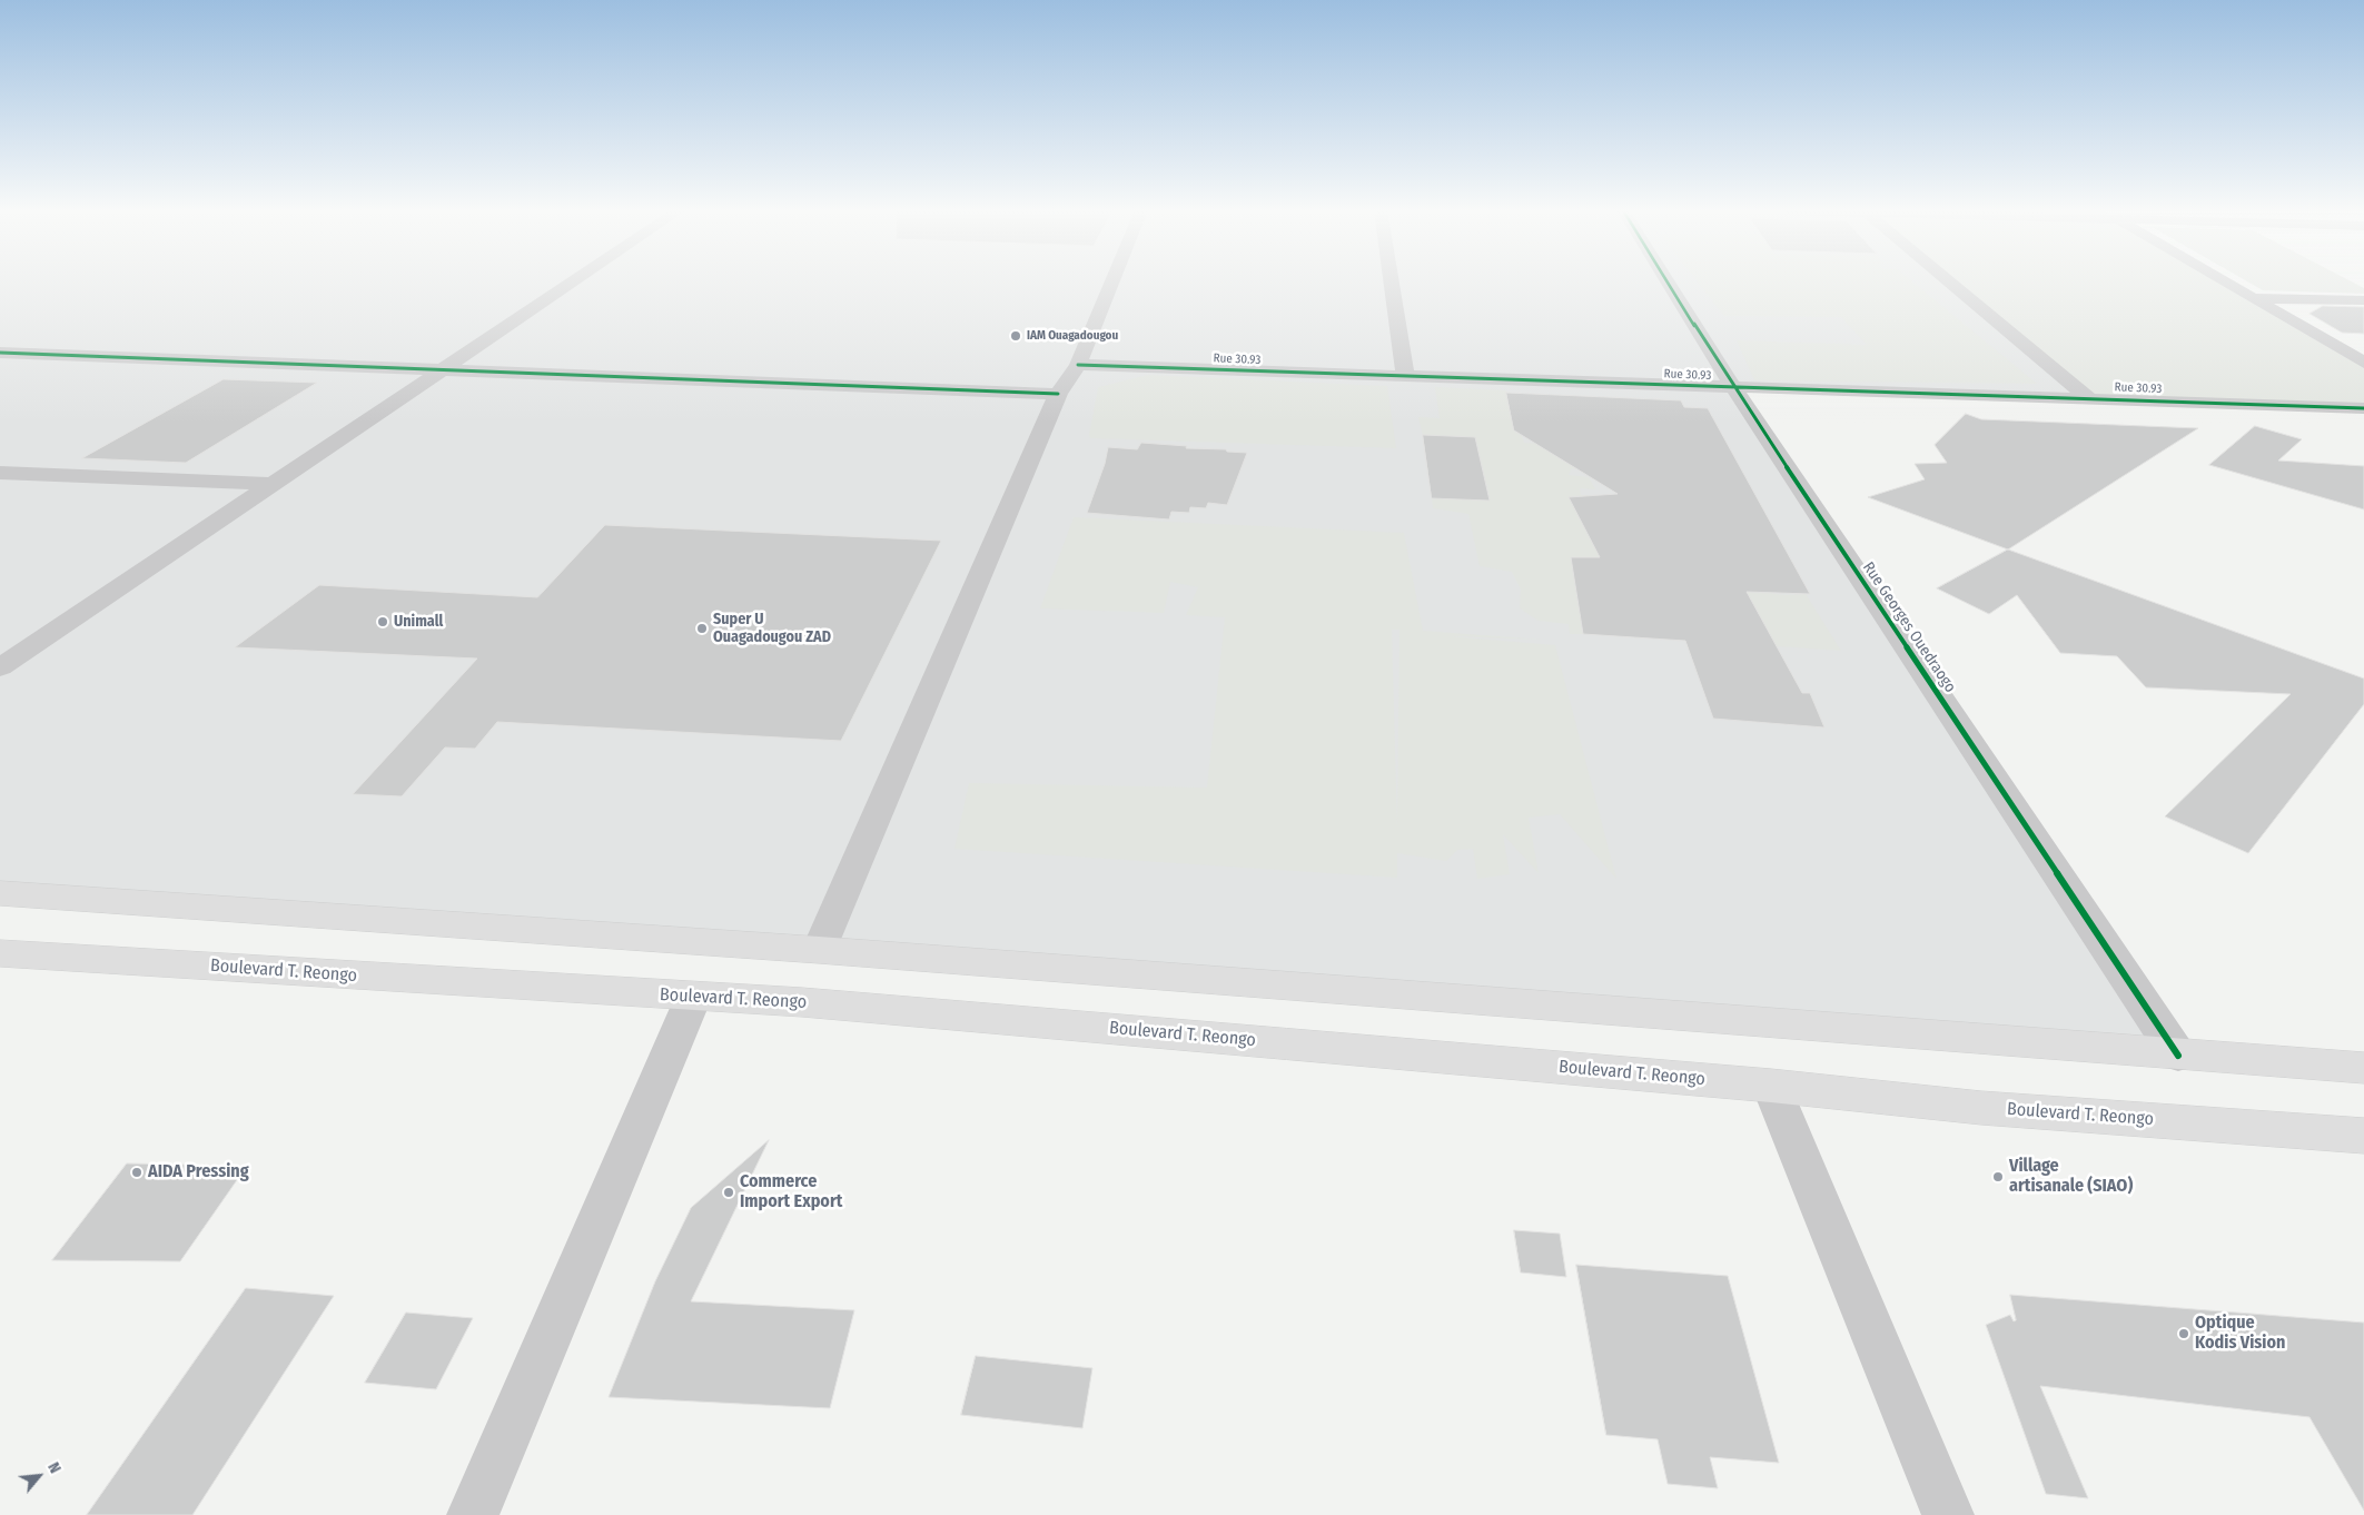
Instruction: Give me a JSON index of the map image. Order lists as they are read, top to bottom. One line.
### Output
{"streets":{"main road":["Boulevard T. Reongo"],"street":["Rue 30.93","Rue Georges Ouedraogo"]},"crossings":[["Rue 30.93","Rue Georges Ouedraogo"]],"places":["IAM Ouagadougou","Unimall","Super U Ouagadougou ZAD","AIDA Pressing","Village artisanale (SIAO)","Commerce Import Export","Optique Kodis Vision"],"north":"top right"}
